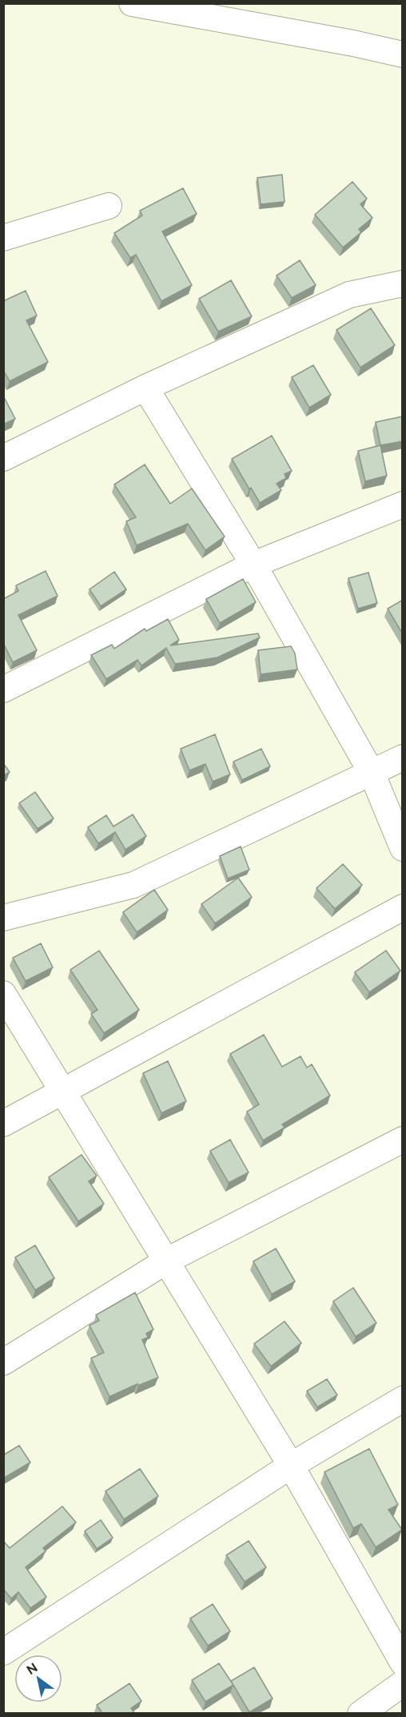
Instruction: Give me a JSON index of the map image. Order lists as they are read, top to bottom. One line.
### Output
{"north":"top left"}
